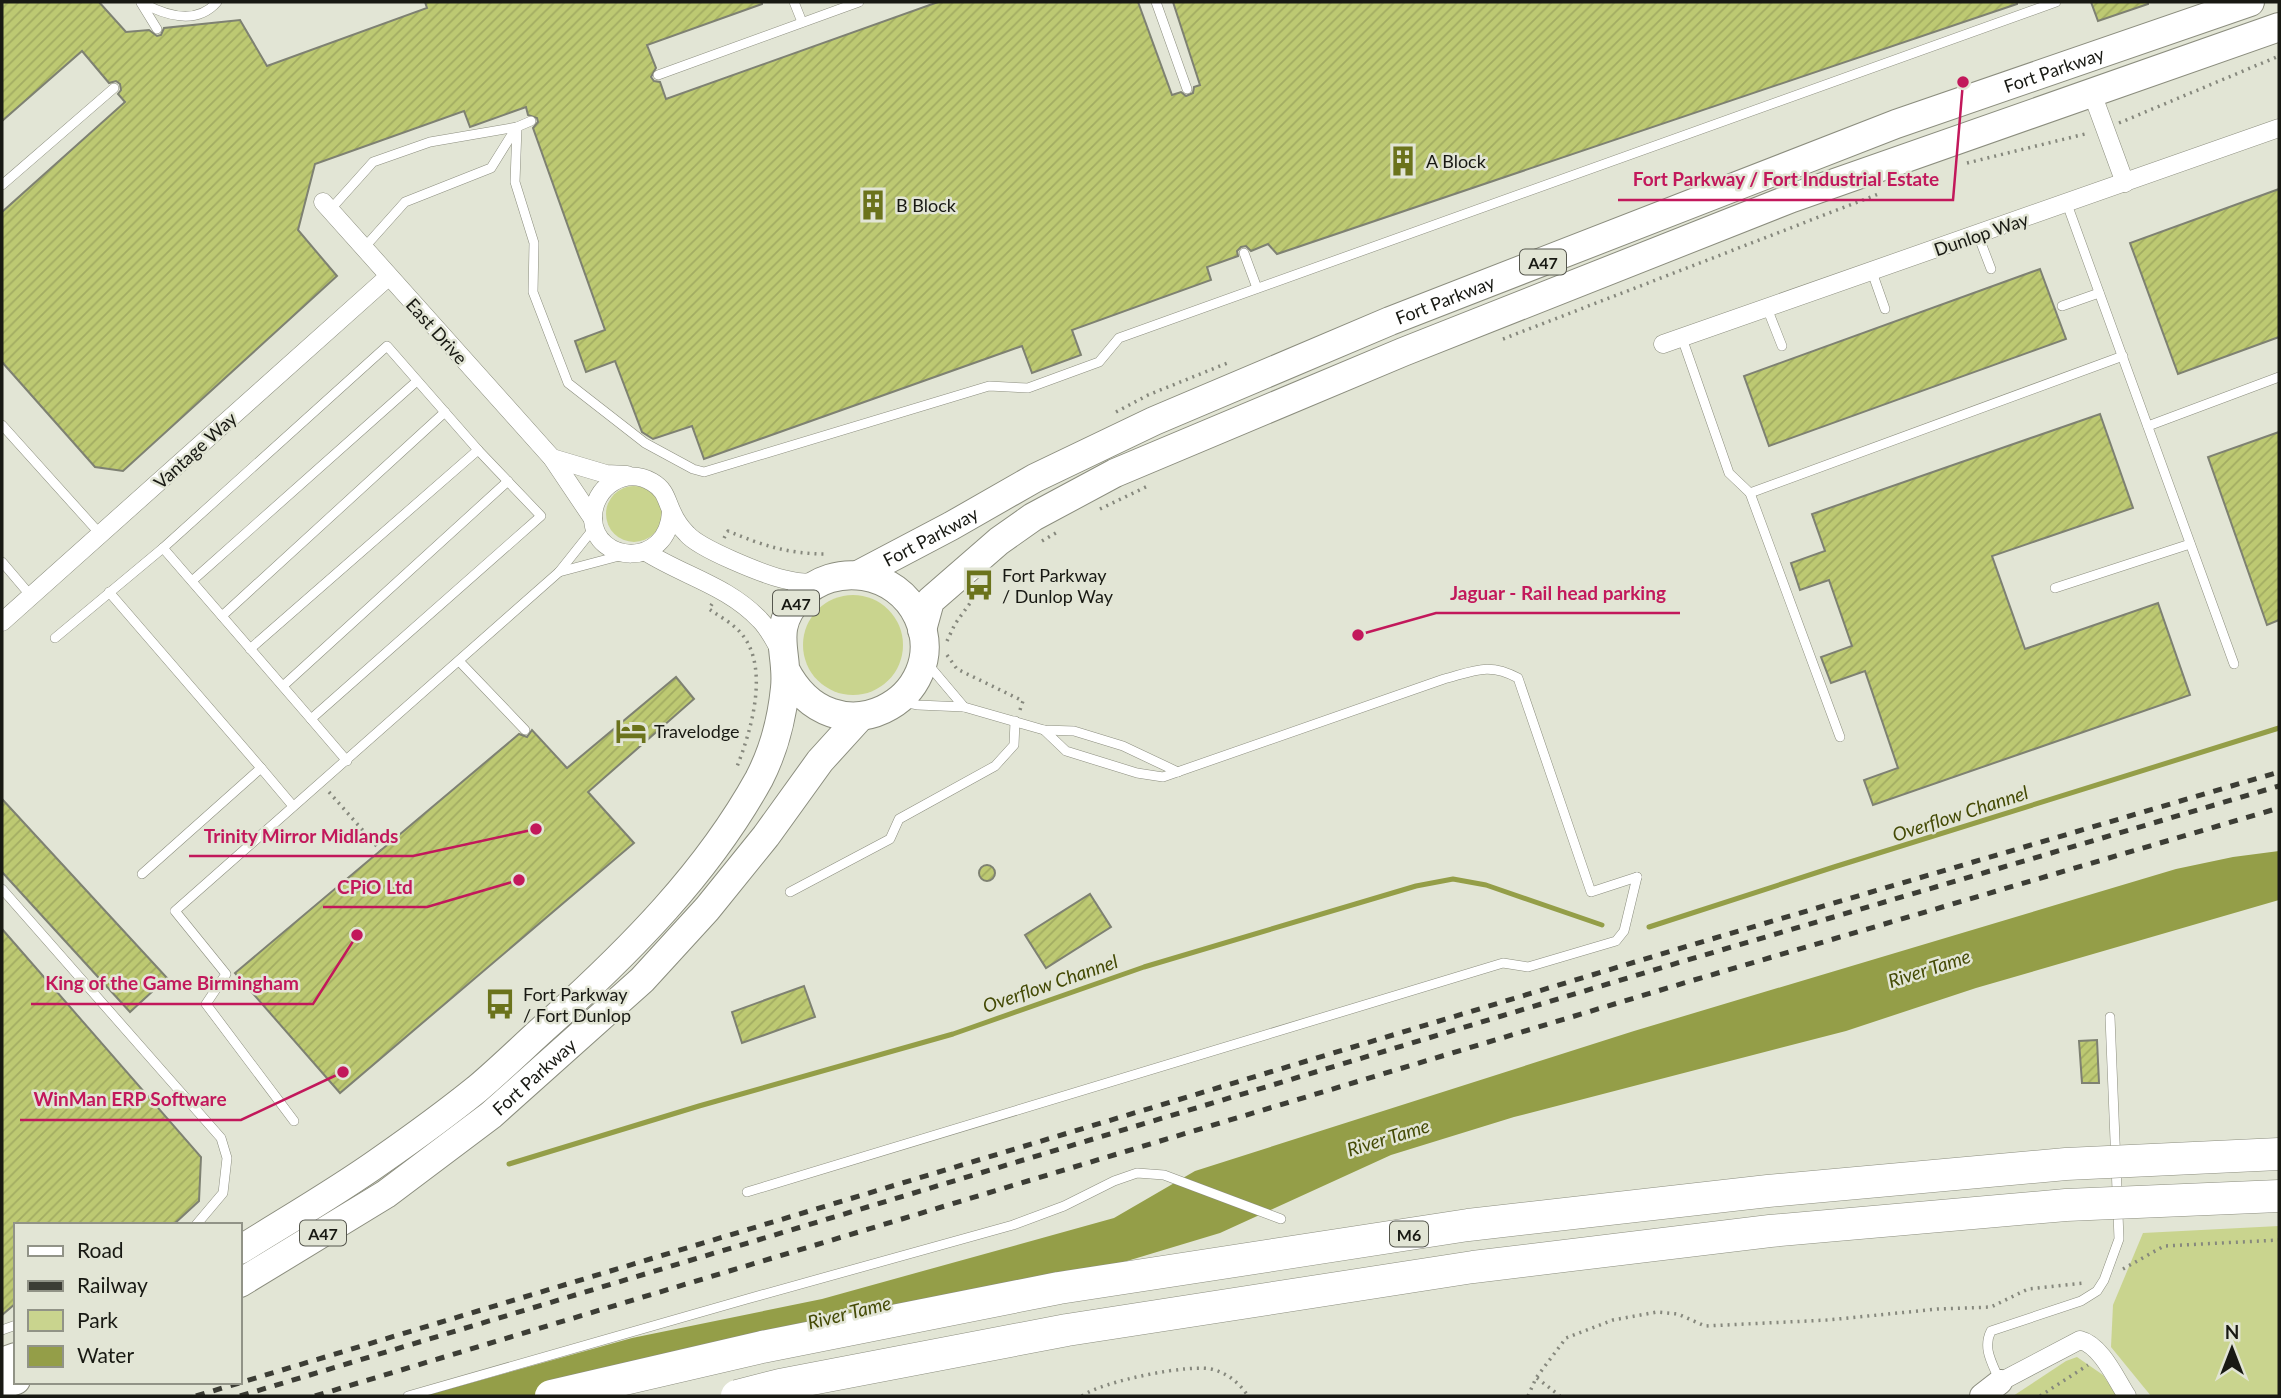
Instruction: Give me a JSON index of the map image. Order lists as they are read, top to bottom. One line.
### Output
{"streets":{"highway":["M6"],"main road":["Fort Parkway","A47"],"street":["Dunlop Way","East Drive","Vantage Way"]},"crossings":[["East Drive","Vantage Way"]],"water":["Overflow Channel","River Tame"],"places":{"other":["Fort Parkway / Fort Industrial Estate","Jaguar - Rail head parking","Trinity Mirror Midlands","CPiO Ltd","King of the Game Birmingham","WinMan ERP Software"],"building":["A Block","B Block"],"bus stop":["Fort Parkway / Dunlop Way","Fort Parkway / Fort Dunlop"],"hotel":["Travelodge"]},"legend":["Road","Railway","Park","Water"],"north":"top"}
